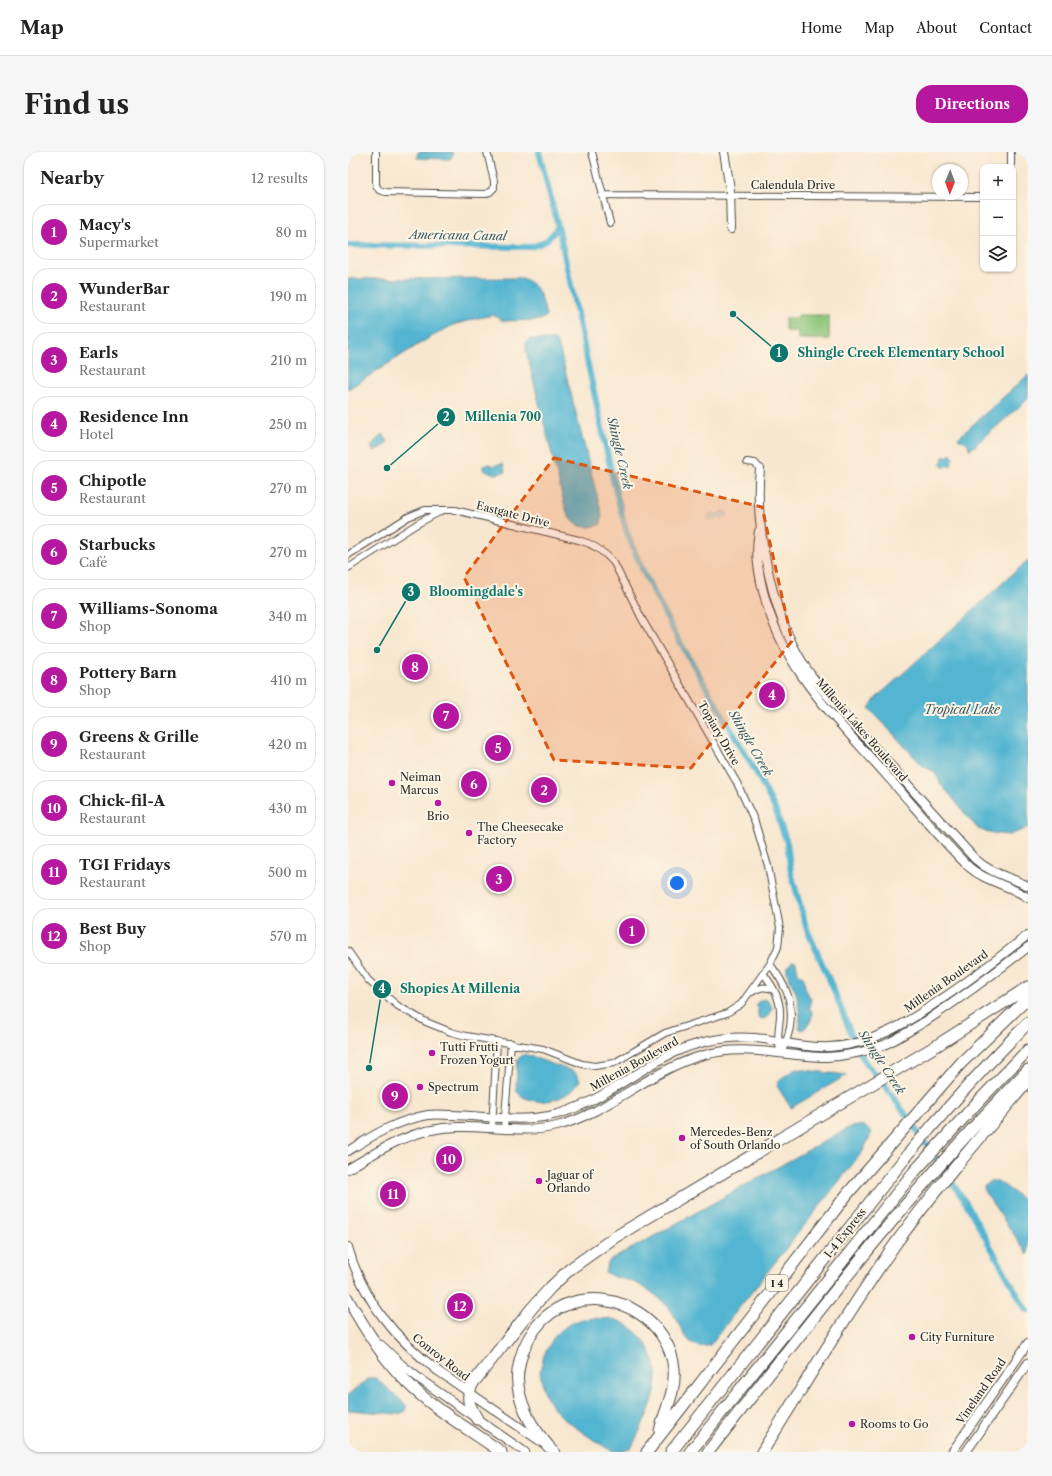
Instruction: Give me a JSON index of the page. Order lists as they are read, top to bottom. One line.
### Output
{"streets":{"highway":["I-4 Express","I 4"],"street":["Calendula Drive","Eastgate Drive","Millenia Lakes Boulevard","Topiary Drive","Millenia Boulevard","Conroy Road","Vineland Road"]},"crossings":[["Eastgate Drive","Topiary Drive"]],"water":["Americana Canal","Shingle Creek","Tropical Lake"],"places":["Shingle Creek Elementary School","Millenia 700","Bloomingdale's","Neiman Marcus","Brio","The Cheesecake Factory","Tutti Frutti Frozen Yogurt","Shopies At Millenia","Spectrum","Mercedes-Benz of South Orlando","Jaguar of Orlando","City Furniture","Rooms to Go"],"north":"bottom","page":{"header":"Map","nav":["Home","Map","About","Contact"],"buttons":"Directions","title":"Find us","heading":["Nearby","12 results"],"map_buttons":["+","−"],"list":[{"mark":"1","name":"Macy's","note":"Supermarket","value":"80 m"},{"mark":"2","name":"WunderBar","note":"Restaurant","value":"190 m"},{"mark":"3","name":"Earls","note":"Restaurant","value":"210 m"},{"mark":"4","name":"Residence Inn","note":"Hotel","value":"250 m"},{"mark":"5","name":"Chipotle","note":"Restaurant","value":"270 m"},{"mark":"6","name":"Starbucks","note":"Café","value":"270 m"},{"mark":"7","name":"Williams-Sonoma","note":"Shop","value":"340 m"},{"mark":"8","name":"Pottery Barn","note":"Shop","value":"410 m"},{"mark":"9","name":"Greens & Grille","note":"Restaurant","value":"420 m"},{"mark":"10","name":"Chick-fil-A","note":"Restaurant","value":"430 m"},{"mark":"11","name":"TGI Fridays","note":"Restaurant","value":"500 m"},{"mark":"12","name":"Best Buy","note":"Shop","value":"570 m"}],"pins":["8","4","7","5","6","2","3","1","9","10","11","12"]}}
